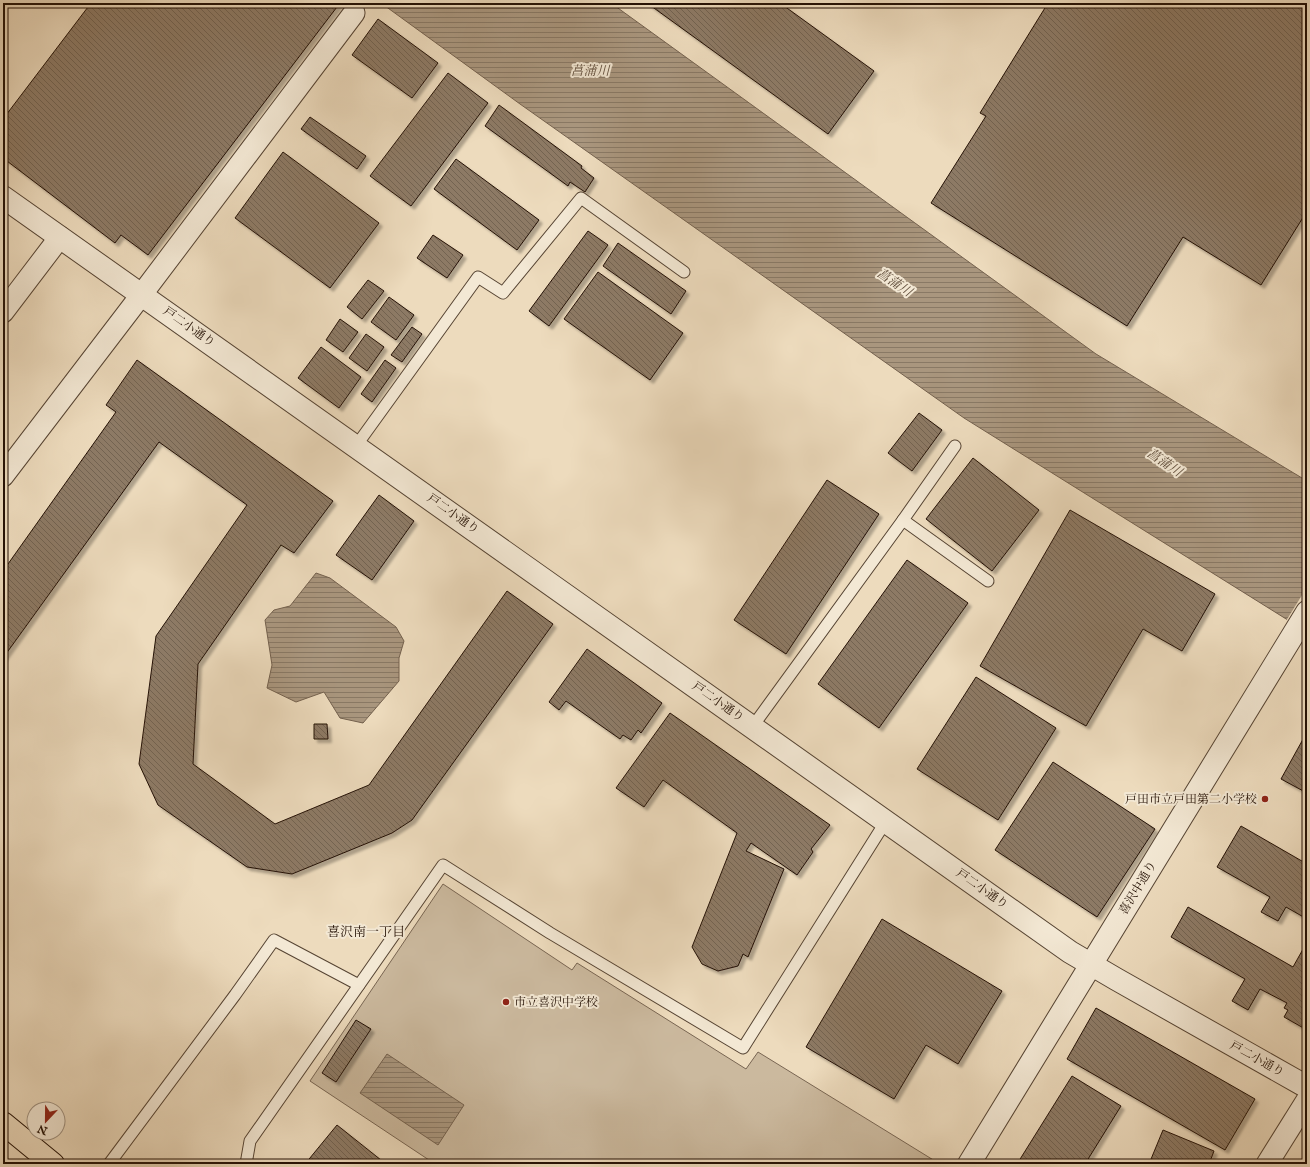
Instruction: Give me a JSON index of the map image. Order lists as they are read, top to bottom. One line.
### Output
{"streets":{"street":["戸二小通り","喜沢中通り"]},"crossings":[["戸二小通り","喜沢中通り"]],"districts":["喜沢南一丁目"],"water":["菖蒲川"],"places":["戸田市立戸田第二小学校","市立喜沢中学校"],"north":"bottom"}
